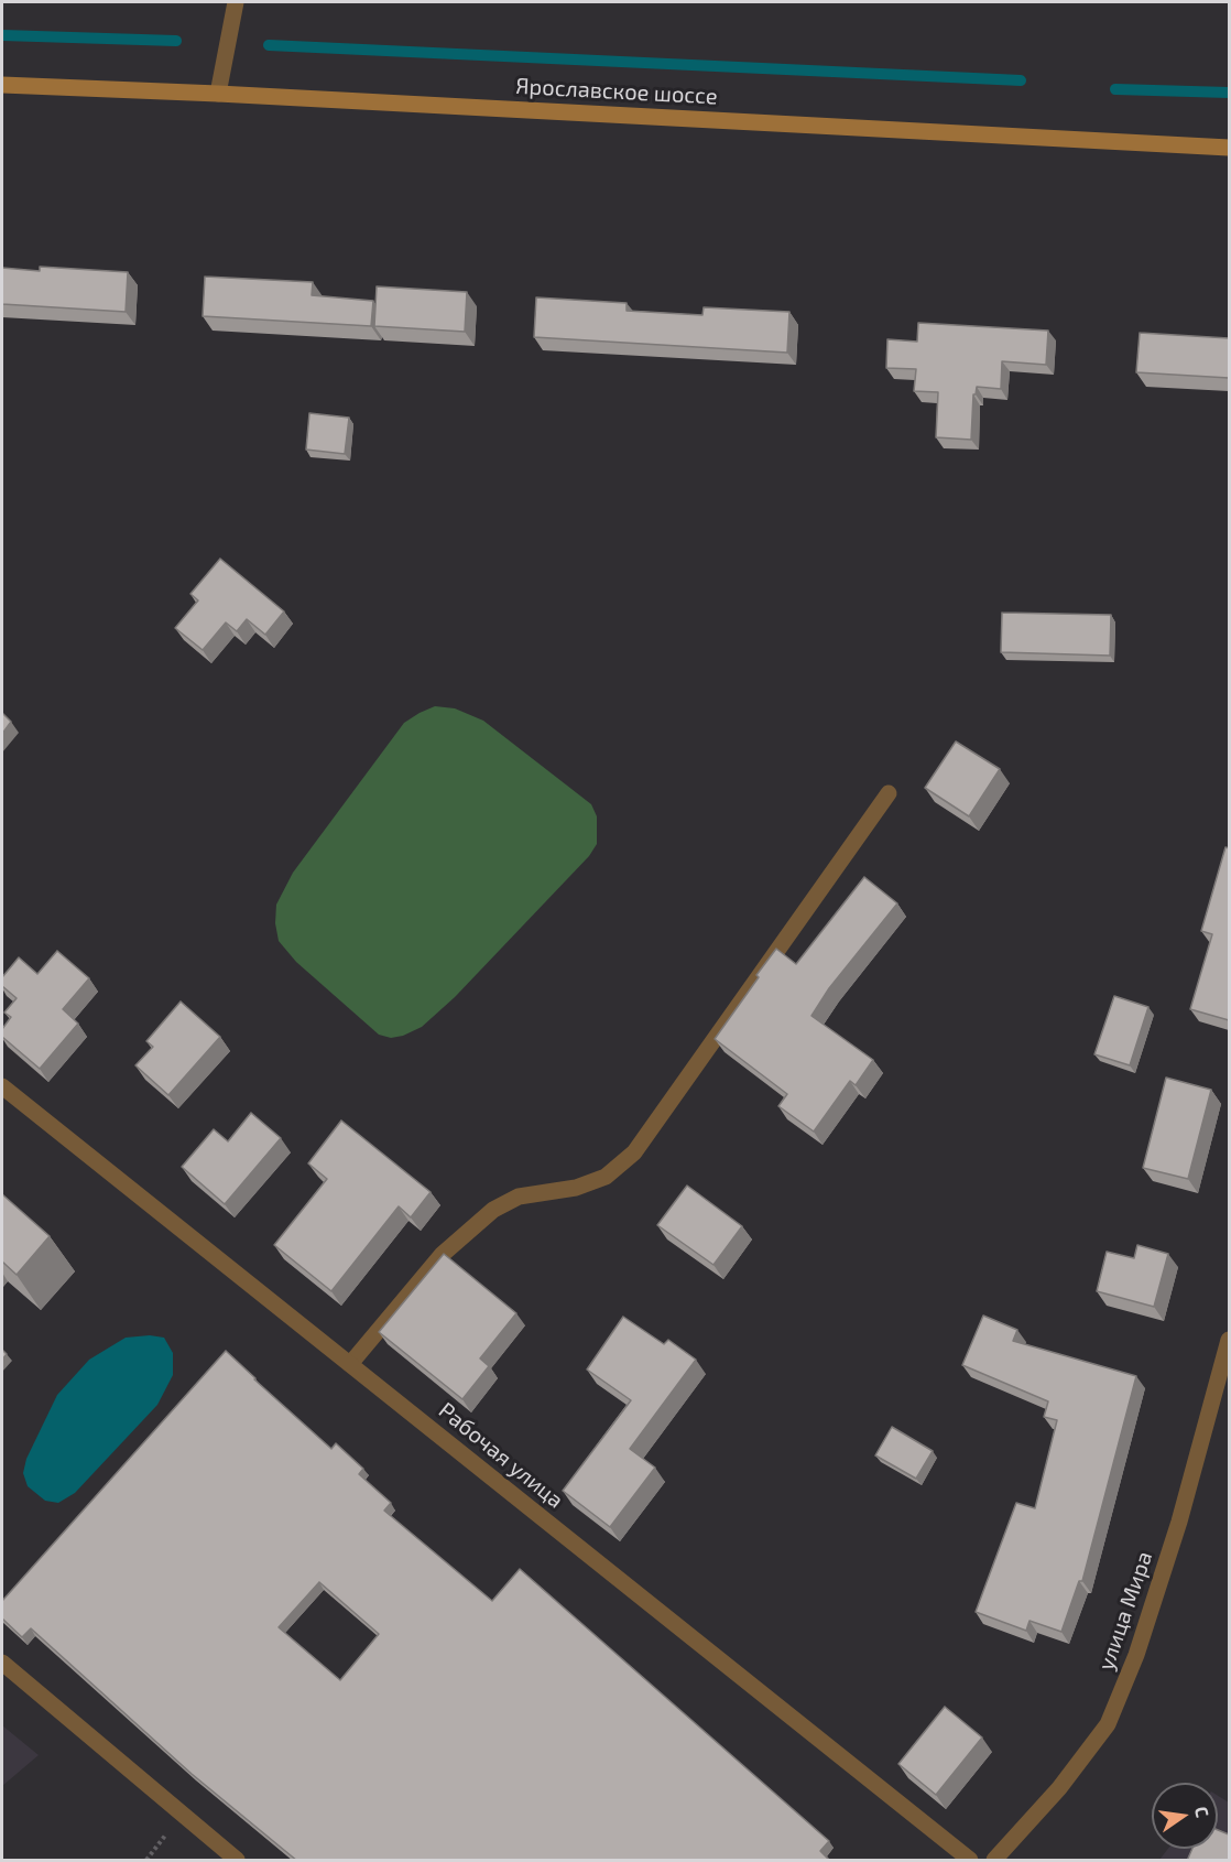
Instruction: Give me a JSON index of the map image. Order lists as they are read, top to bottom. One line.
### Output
{"streets":{"main road":["Ярославское шоссе"],"street":["Рабочая улица","улица Мира"]},"north":"right"}
